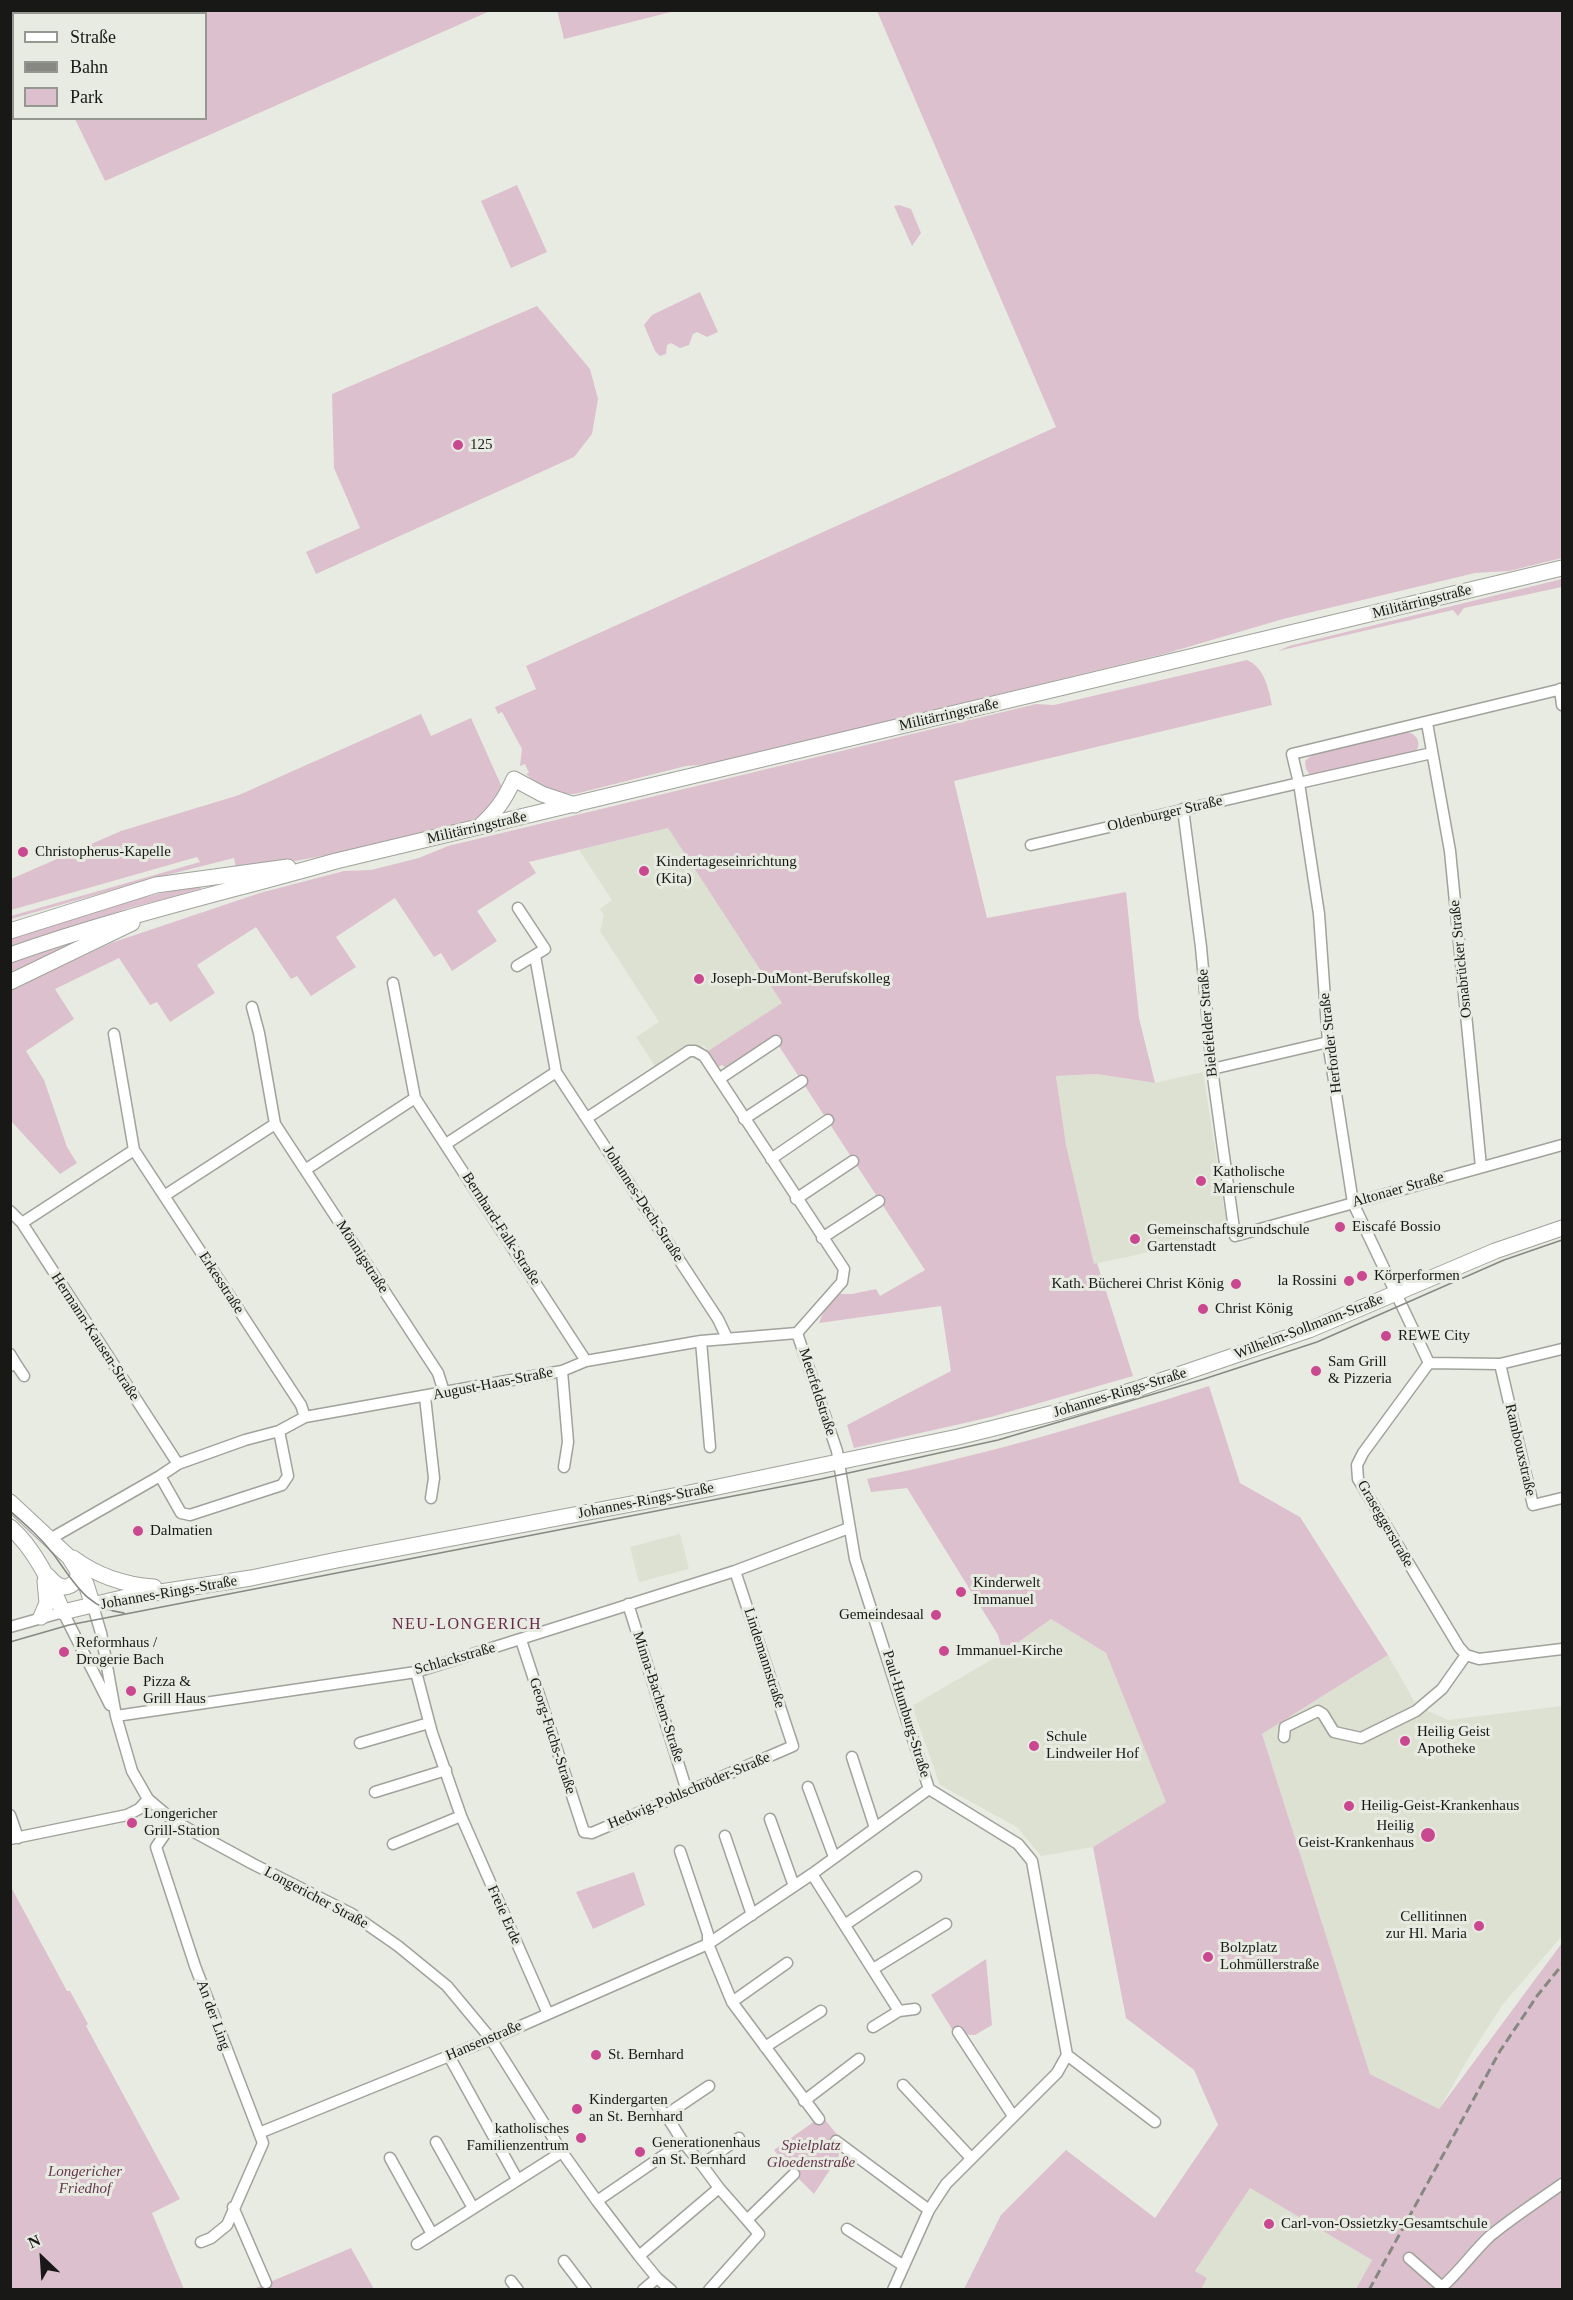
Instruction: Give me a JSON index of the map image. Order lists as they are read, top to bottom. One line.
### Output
{"streets":{"main road":["Militärringstraße","Wilhelm-Sollmann-Straße","Johannes-Rings-Straße","Longericher Straße"],"street":["Oldenburger Straße","Osnabrücker Straße","Bielefelder Straße","Herforder Straße","Altonaer Straße","Johannes-Dech-Straße","Bernhard-Falk-Straße","Mönnigstraße","Erkesstraße","Hermann-Kausen-Straße","August-Haas-Straße","Meerfeldstraße","Rambouxstraße","Graseggerstraße","Lindemannstraße","Schlackstraße","Minna-Bachem-Straße","Paul-Humburg-Straße","Georg-Fuchs-Straße","Hedwig-Pohlschröder-Straße","Freie Erde","An der Ling","Hansenstraße"]},"crossings":[["Oldenburger Straße","Osnabrücker Straße"],["Oldenburger Straße","Bielefelder Straße"],["Oldenburger Straße","Herforder Straße"],["Osnabrücker Straße","Altonaer Straße"],["Bielefelder Straße","Altonaer Straße"],["Herforder Straße","Altonaer Straße"],["Herforder Straße","Wilhelm-Sollmann-Straße"],["Johannes-Dech-Straße","August-Haas-Straße"],["Johannes-Dech-Straße","Meerfeldstraße"],["Bernhard-Falk-Straße","August-Haas-Straße"],["Mönnigstraße","August-Haas-Straße"],["Erkesstraße","August-Haas-Straße"],["Wilhelm-Sollmann-Straße","Johannes-Rings-Straße"],["Hermann-Kausen-Straße","August-Haas-Straße"],["August-Haas-Straße","Meerfeldstraße"],["August-Haas-Straße","Longericher Straße"],["Meerfeldstraße","Johannes-Rings-Straße"],["Meerfeldstraße","Paul-Humburg-Straße"],["Johannes-Rings-Straße","Paul-Humburg-Straße"],["Johannes-Rings-Straße","Longericher Straße"],["Lindemannstraße","Schlackstraße"],["Lindemannstraße","Hedwig-Pohlschröder-Straße"],["Schlackstraße","Minna-Bachem-Straße"],["Schlackstraße","Paul-Humburg-Straße"],["Schlackstraße","Georg-Fuchs-Straße"],["Schlackstraße","Longericher Straße"],["Schlackstraße","Freie Erde"],["Minna-Bachem-Straße","Hedwig-Pohlschröder-Straße"],["Paul-Humburg-Straße","Hansenstraße"],["Georg-Fuchs-Straße","Hedwig-Pohlschröder-Straße"],["Longericher Straße","An der Ling"],["Longericher Straße","Hansenstraße"],["Freie Erde","Hansenstraße"],["An der Ling","Hansenstraße"]],"districts":["NEU-LONGERICH"],"parks":["Spielplatz Gloedenstraße","Longericher Friedhof"],"places":["125","Christopherus-Kapelle","Kindertageseinrichtung (Kita)","Joseph-DuMont-Berufskolleg","Katholische Marienschule","Eiscafé Bossio","Gemeinschaftsgrundschule Gartenstadt","Körperformen","la Rossini","Kath. Bücherei Christ König","Christ König","REWE City","Sam Grill & Pizzeria","Dalmatien","Kinderwelt Immanuel","Gemeindesaal","Immanuel-Kirche","Reformhaus / Drogerie Bach","Pizza & Grill Haus","Heilig Geist Apotheke","Schule Lindweiler Hof","Heilig-Geist-Krankenhaus","Longericher Grill-Station","Heilig Geist-Krankenhaus","Cellitinnen zur Hl. Maria","Bolzplatz Lohmüllerstraße","St. Bernhard","Kindergarten an St. Bernhard","katholisches Familienzentrum","Generationenhaus an St. Bernhard","Carl-von-Ossietzky-Gesamtschule"],"legend":["Straße","Bahn","Park"],"north":"top left"}
